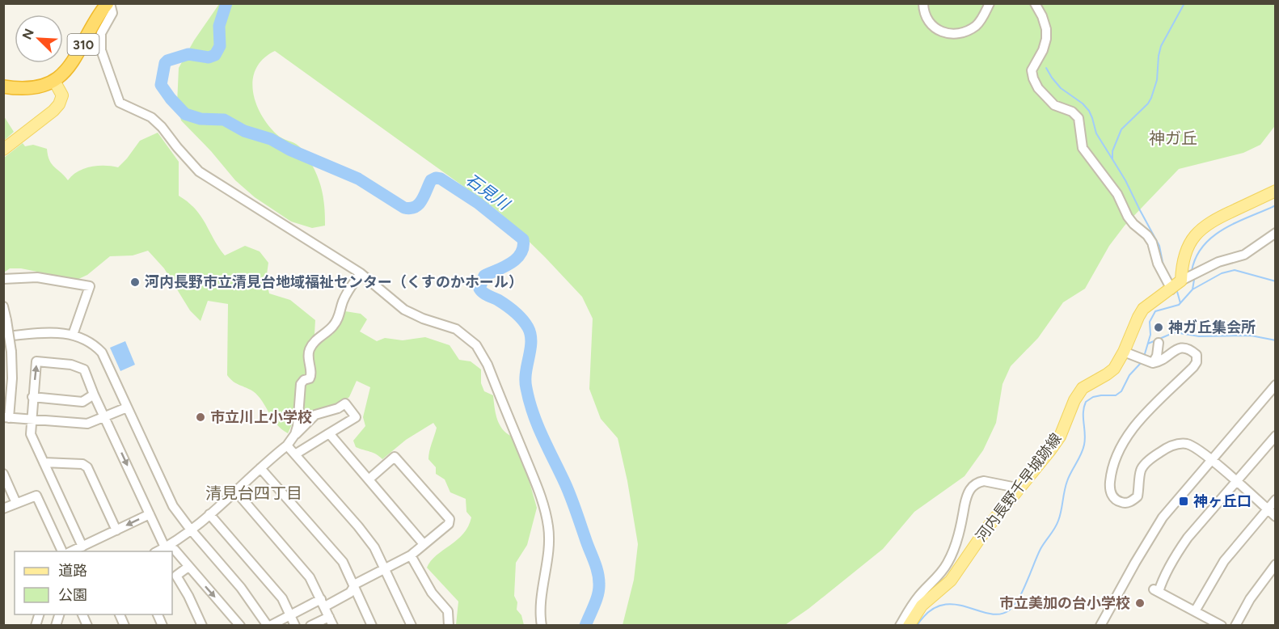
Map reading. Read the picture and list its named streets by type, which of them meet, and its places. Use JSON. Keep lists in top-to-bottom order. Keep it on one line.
{"streets":{"highway":["310"],"main road":["河内長野千早城跡線"]},"districts":["神ガ丘","清見台四丁目"],"water":["石見川"],"places":{"other":["河内長野市立清見台地域福祉センター（くすのかホール）","神ガ丘集会所","市立川上小学校","市立美加の台小学校"],"transit":["神ヶ丘口"]},"legend":["道路","公園"],"north":"top left"}
